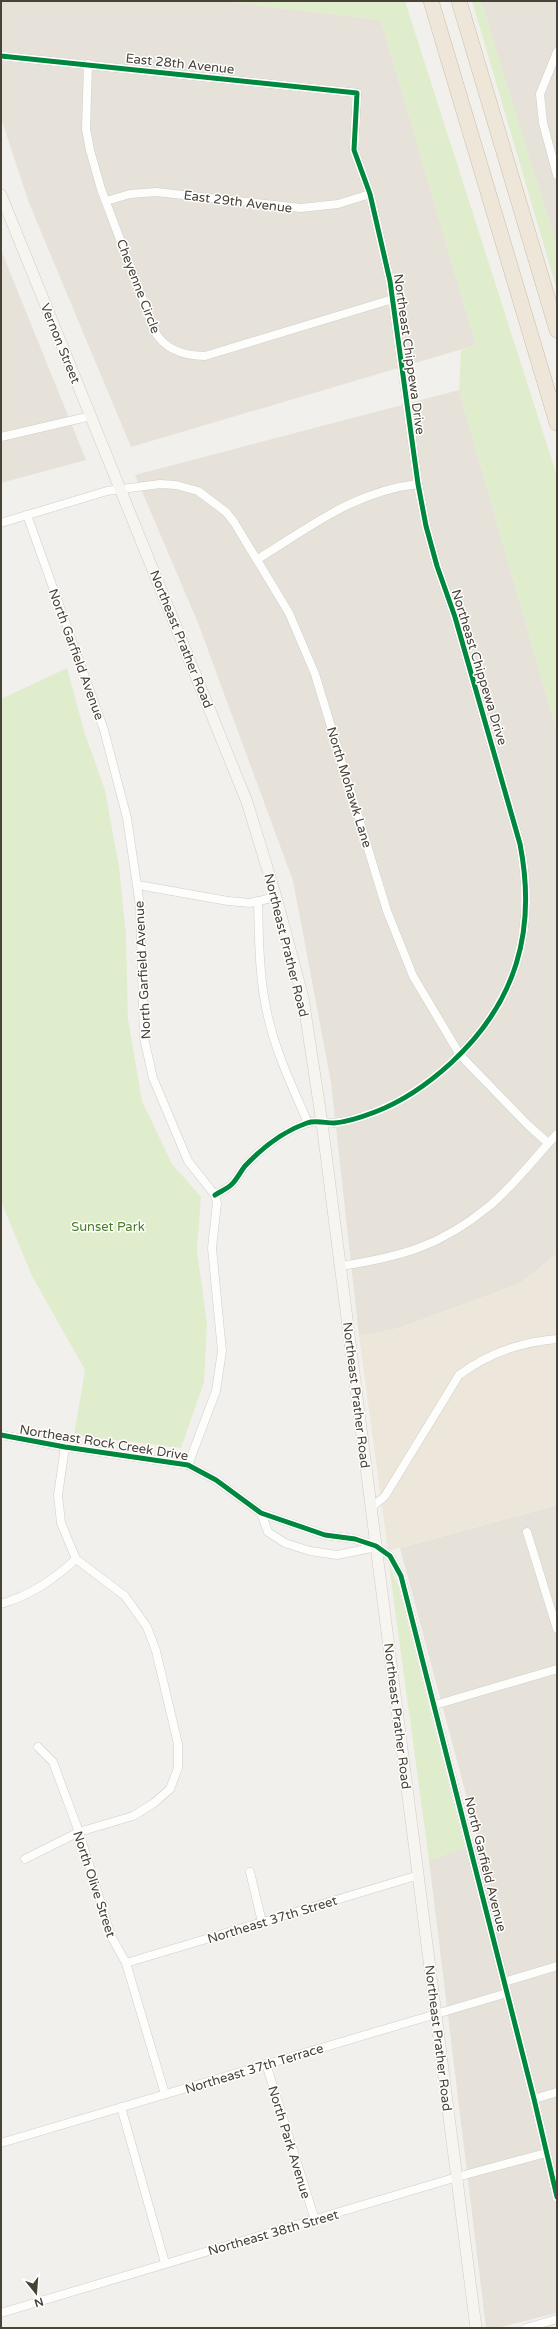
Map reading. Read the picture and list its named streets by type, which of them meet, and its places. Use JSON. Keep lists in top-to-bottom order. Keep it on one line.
{"streets":{"main road":["Vernon Street","Northeast Prather Road"],"street":["East 28th Avenue","East 29th Avenue","Cheyenne Circle","Northeast Chippewa Drive","North Garfield Avenue","North Mohawk Lane","Northeast Rock Creek Drive","North Olive Street","Northeast 37th Street","Northeast 37th Terrace","North Park Avenue","Northeast 38th Street"]},"crossings":[["East 28th Avenue","Cheyenne Circle"],["East 28th Avenue","Northeast Chippewa Drive"],["East 29th Avenue","Cheyenne Circle"],["East 29th Avenue","Northeast Chippewa Drive"],["Cheyenne Circle","Northeast Chippewa Drive"],["Vernon Street","Northeast Prather Road"],["Vernon Street","North Mohawk Lane"],["Northeast Chippewa Drive","Northeast Prather Road"],["Northeast Chippewa Drive","North Mohawk Lane"],["Northeast Prather Road","North Garfield Avenue"],["Northeast Prather Road","North Mohawk Lane"],["Northeast Prather Road","Northeast Rock Creek Drive"],["Northeast Prather Road","Northeast 37th Street"],["Northeast Prather Road","Northeast 37th Terrace"],["Northeast Prather Road","Northeast 38th Street"],["North Garfield Avenue","North Mohawk Lane"],["North Garfield Avenue","Northeast Rock Creek Drive"],["North Garfield Avenue","Northeast 37th Terrace"],["North Garfield Avenue","Northeast 38th Street"],["North Olive Street","Northeast 37th Street"],["North Olive Street","Northeast 37th Terrace"],["Northeast 37th Terrace","North Park Avenue"],["North Park Avenue","Northeast 38th Street"]],"parks":["Sunset Park"],"north":"bottom"}
